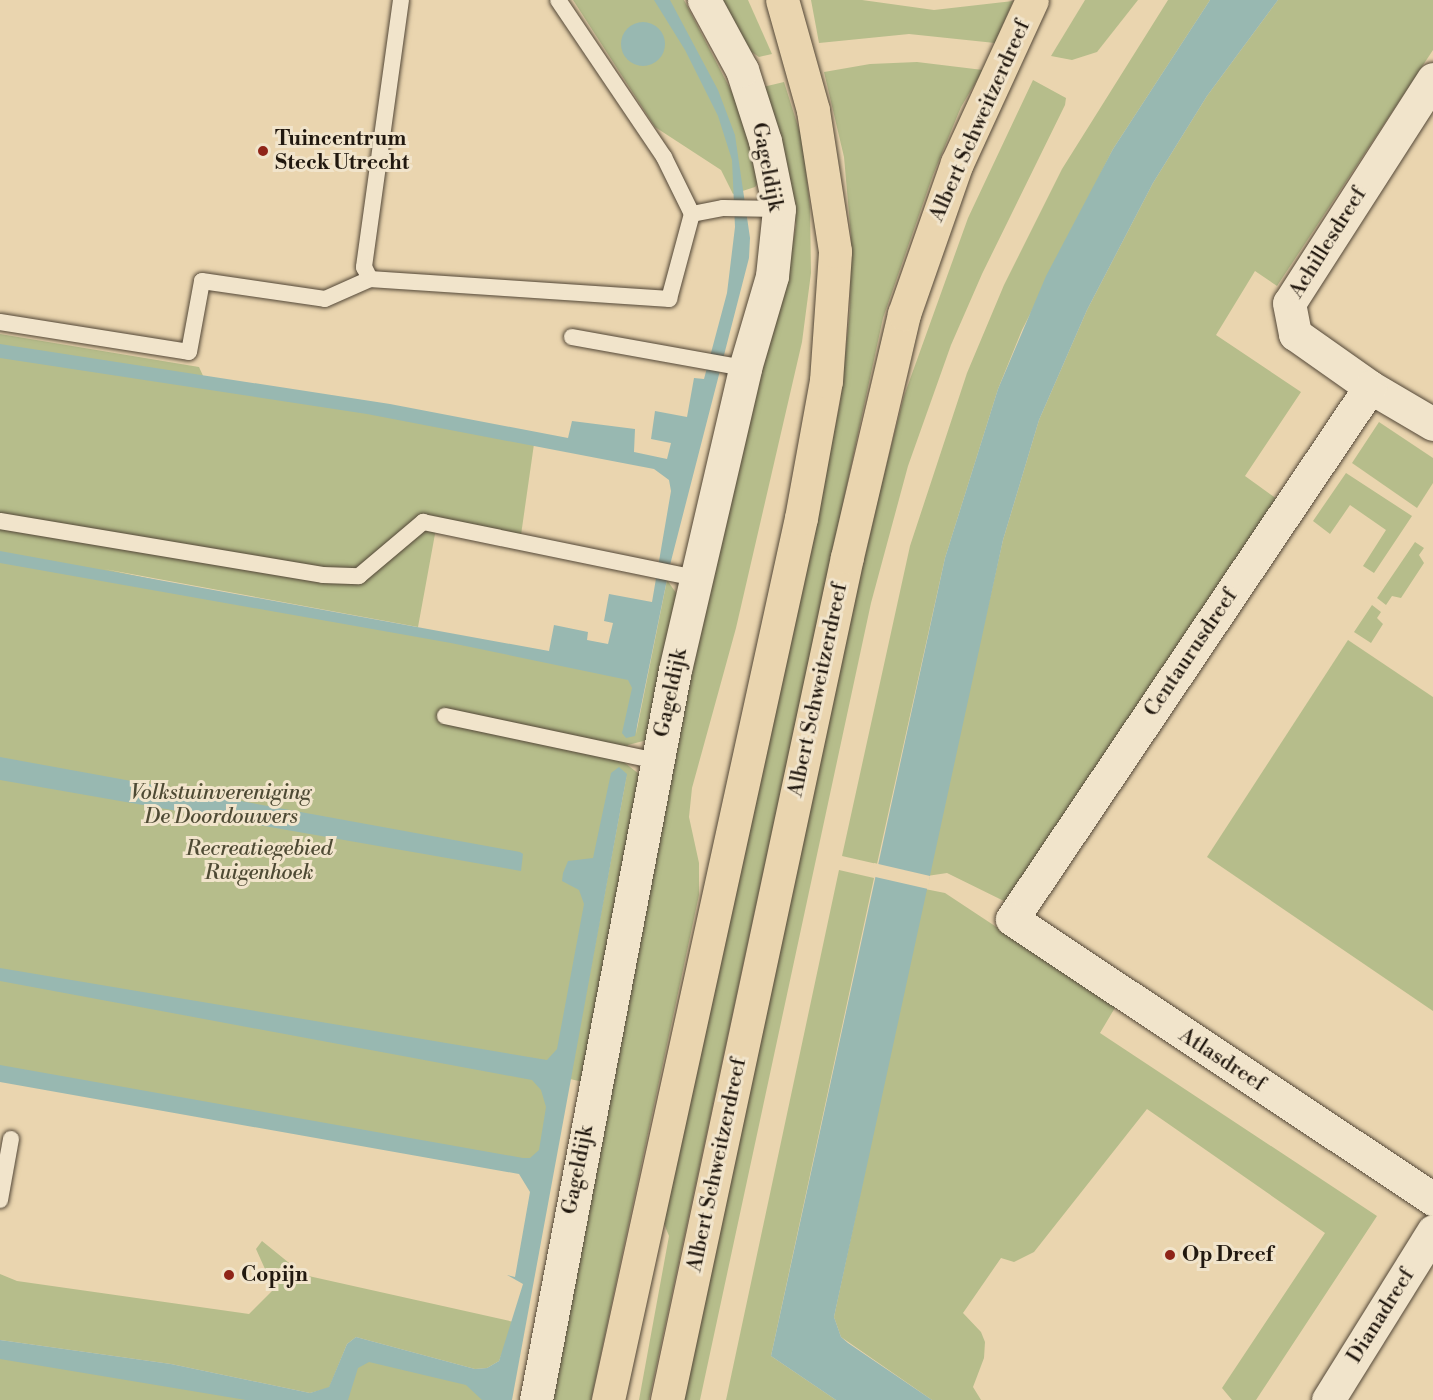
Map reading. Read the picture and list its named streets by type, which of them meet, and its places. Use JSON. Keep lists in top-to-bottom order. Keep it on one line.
{"streets":{"highway":["Albert Schweitzerdreef"],"street":["Gageldijk","Achillesdreef","Centaurusdreef","Atlasdreef","Dianadreef"]},"crossings":[["Achillesdreef","Centaurusdreef"],["Centaurusdreef","Atlasdreef"]],"parks":["Volkstuinvereniging De Doordouwers","Recreatiegebied Ruigenhoek"],"places":["Tuincentrum Steck Utrecht","Op Dreef","Copijn"]}
